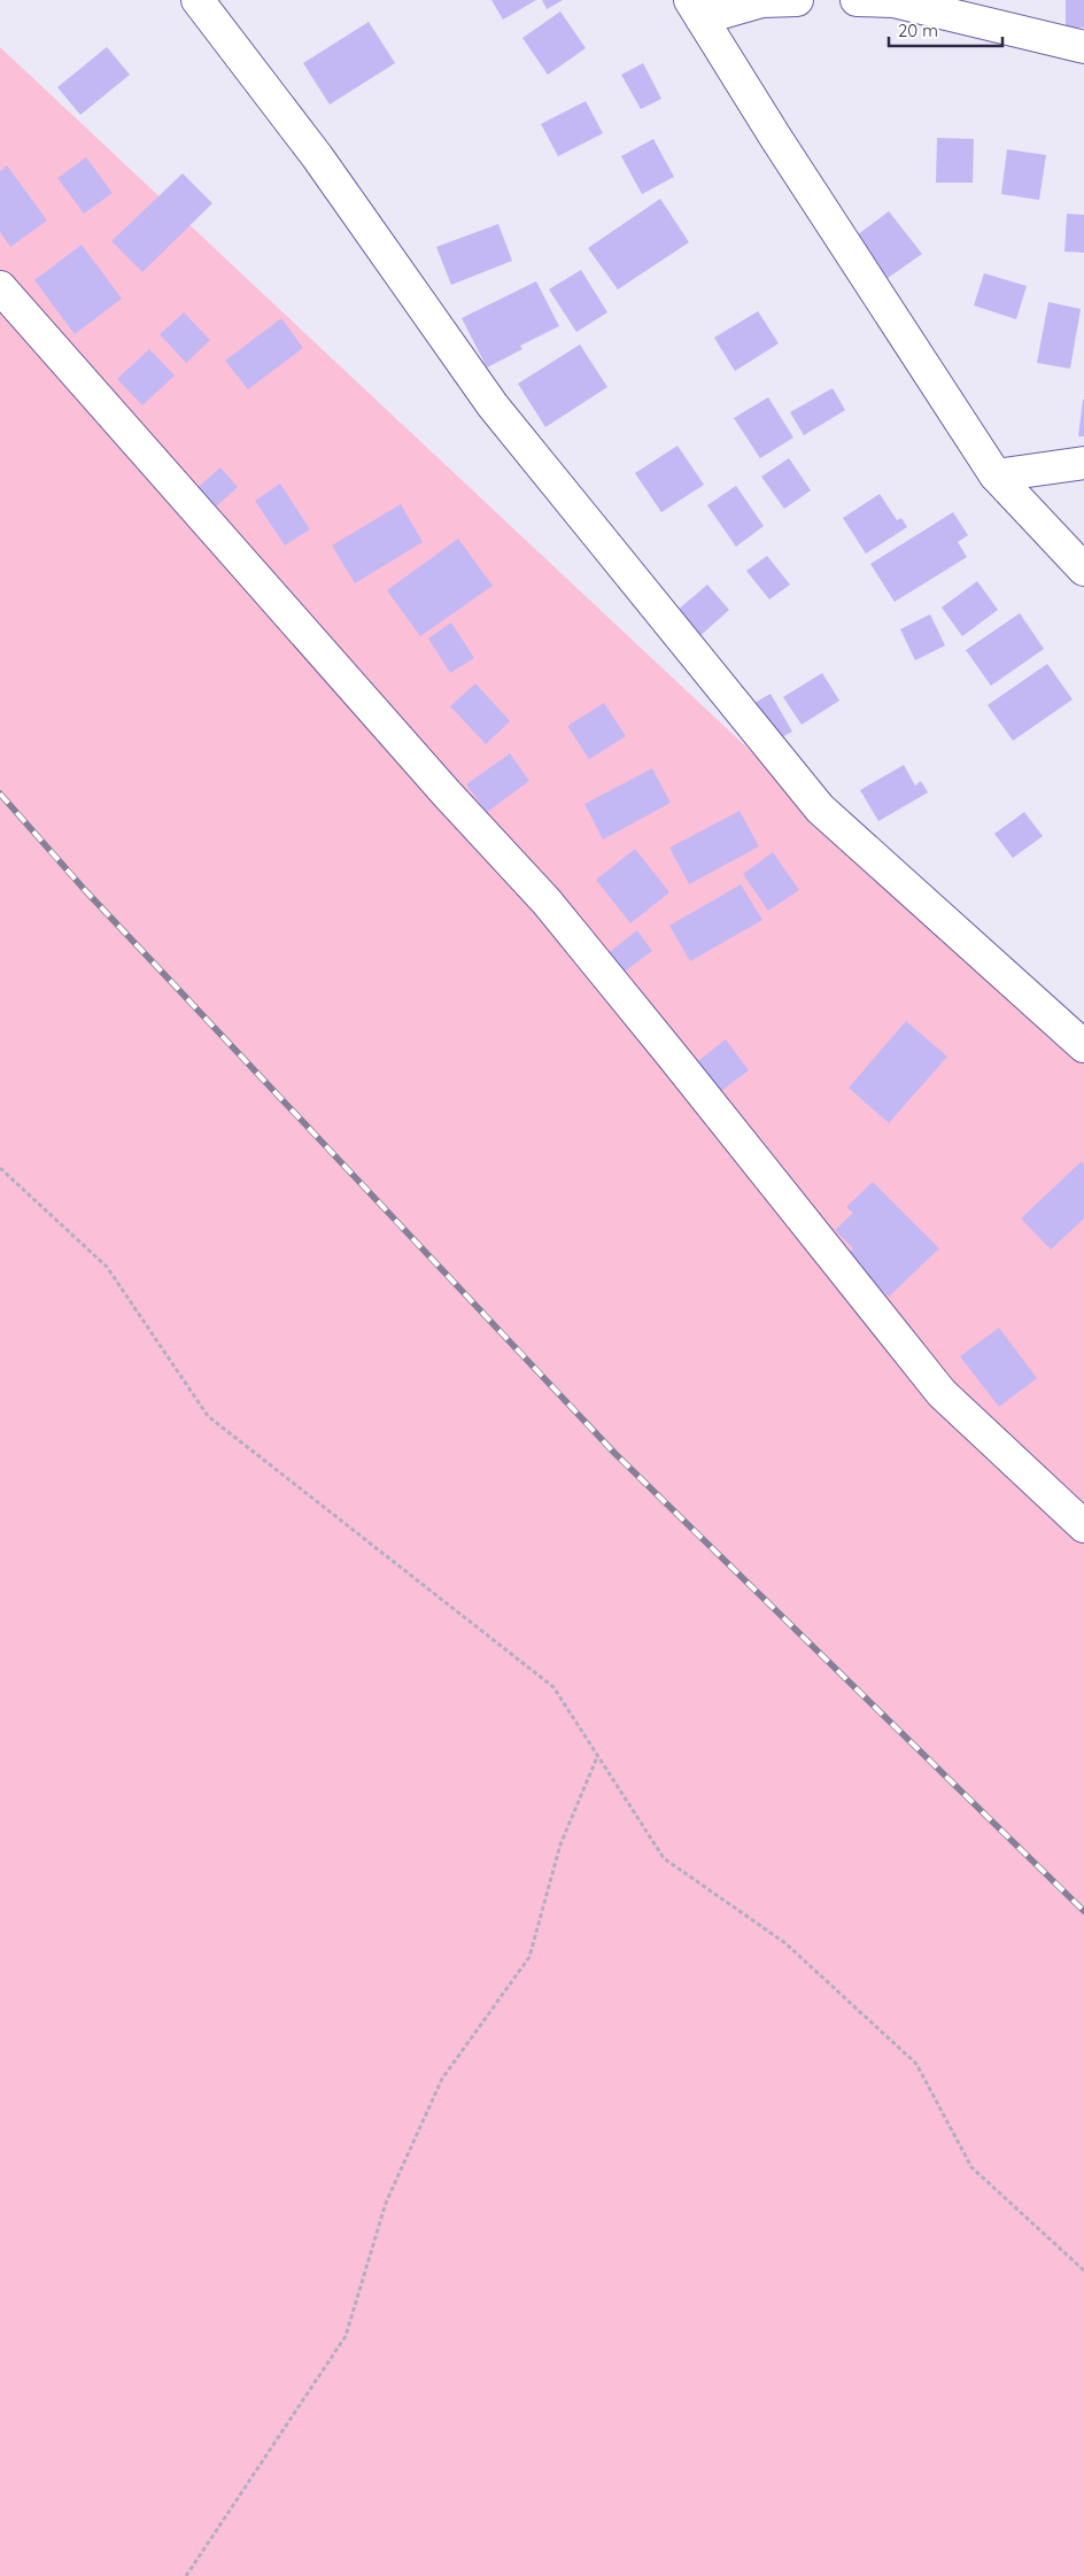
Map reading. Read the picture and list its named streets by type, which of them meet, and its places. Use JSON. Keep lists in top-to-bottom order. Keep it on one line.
{"scale_bar":"20 m"}
